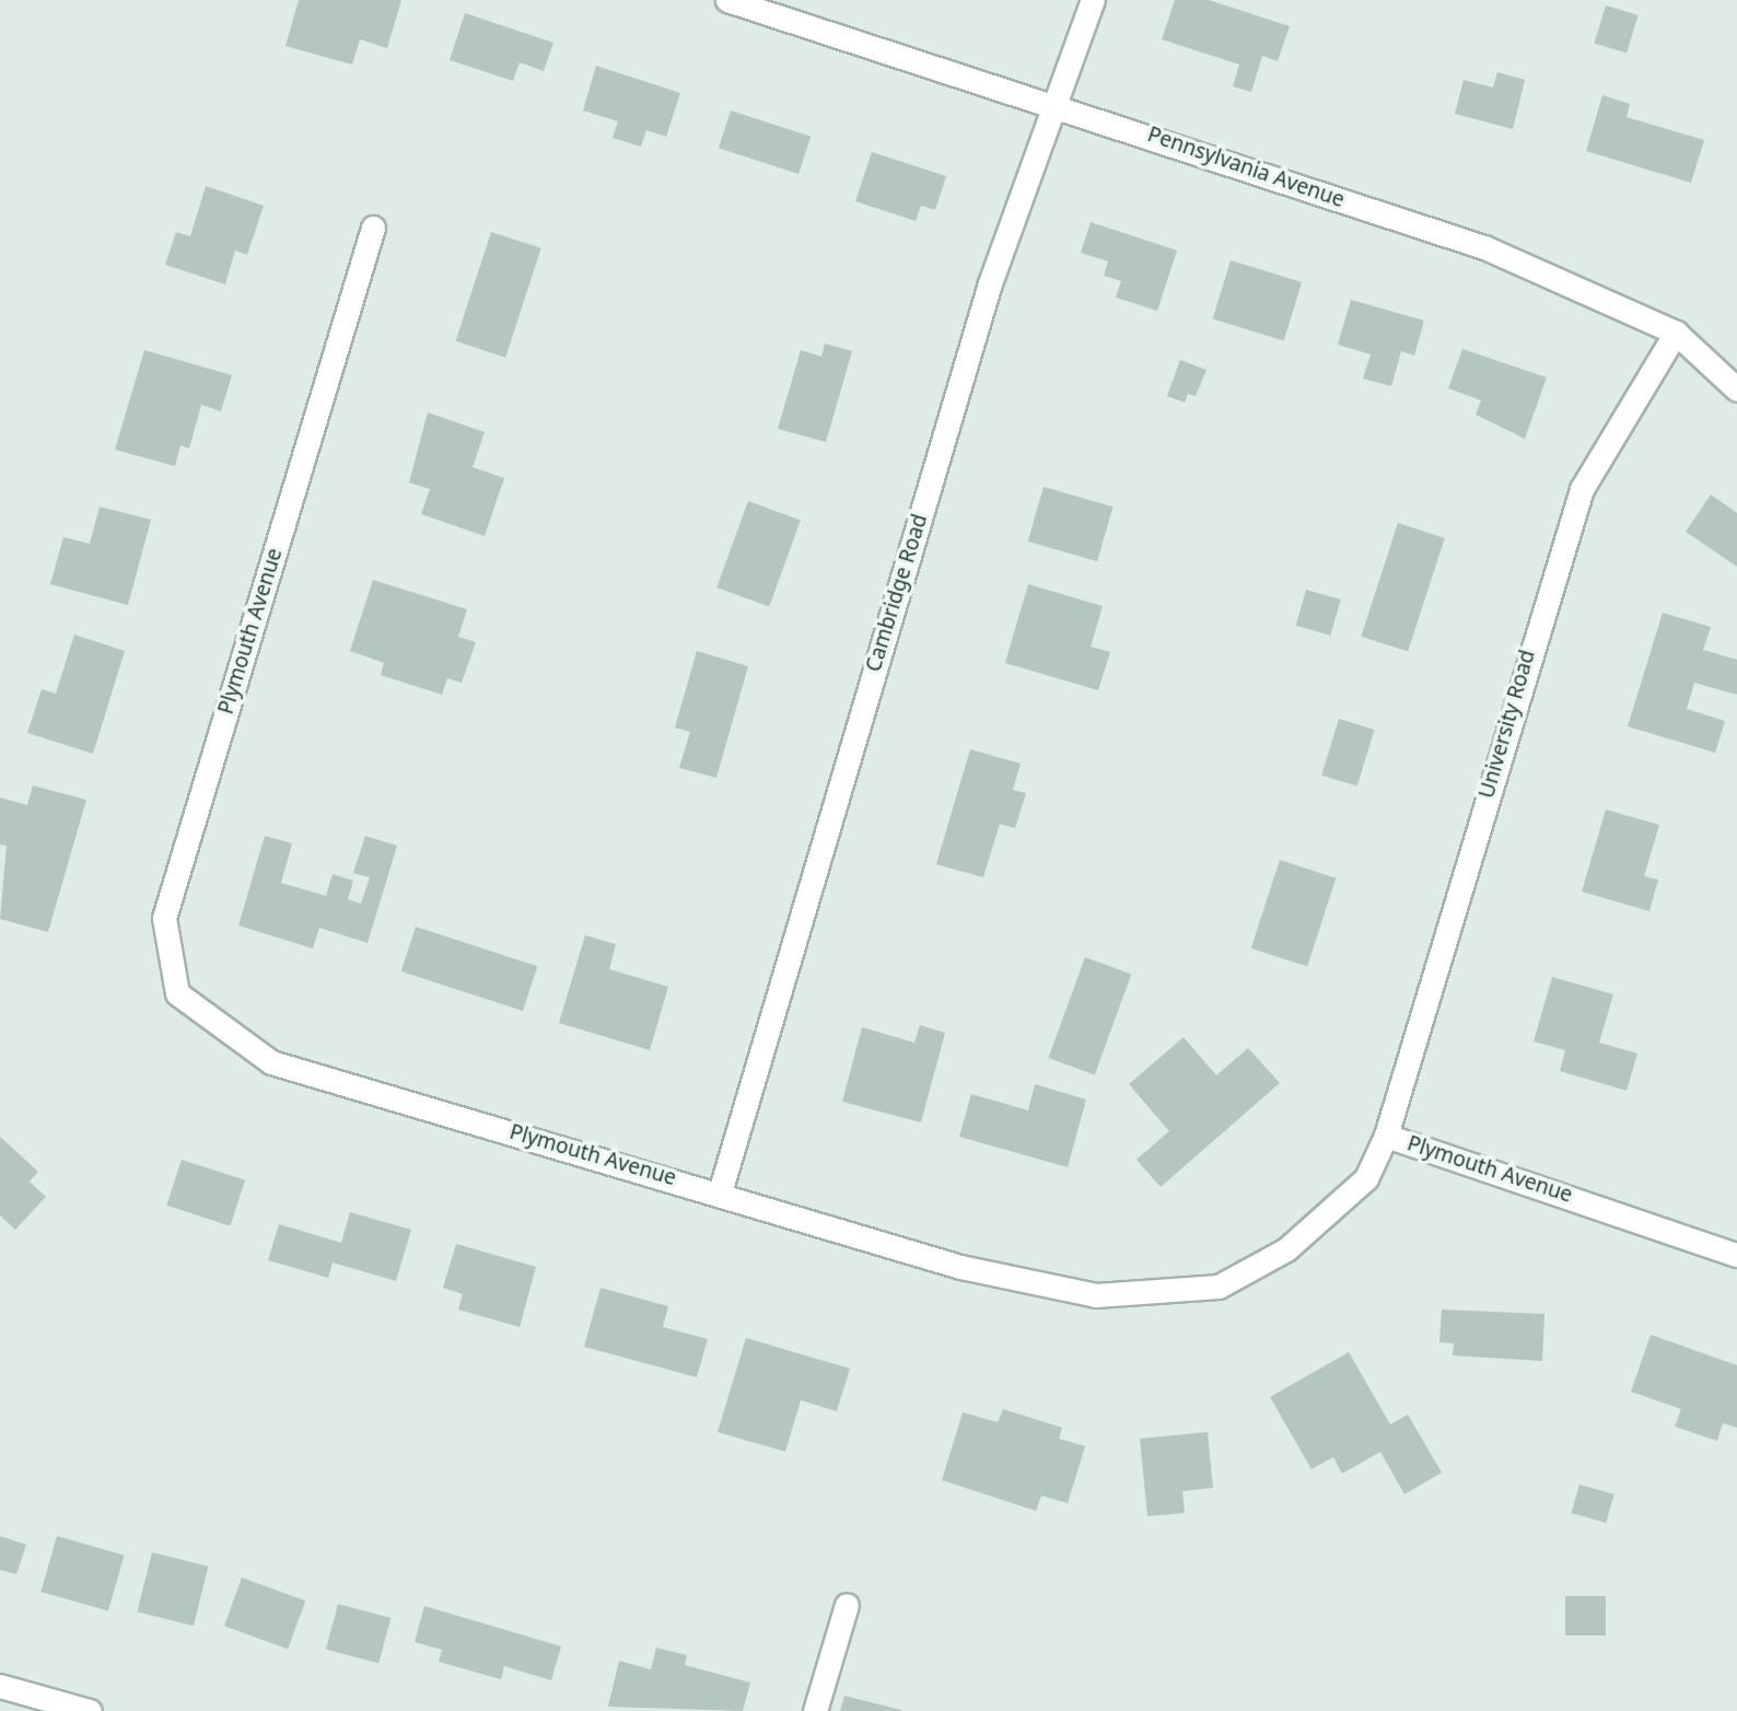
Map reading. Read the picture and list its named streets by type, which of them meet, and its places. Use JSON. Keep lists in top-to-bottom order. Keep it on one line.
{"streets":{"street":["Pennsylvania Avenue","Cambridge Road","Plymouth Avenue","University Road"]},"crossings":[["Pennsylvania Avenue","Cambridge Road"],["Pennsylvania Avenue","University Road"],["Cambridge Road","Plymouth Avenue"],["Plymouth Avenue","University Road"]]}
